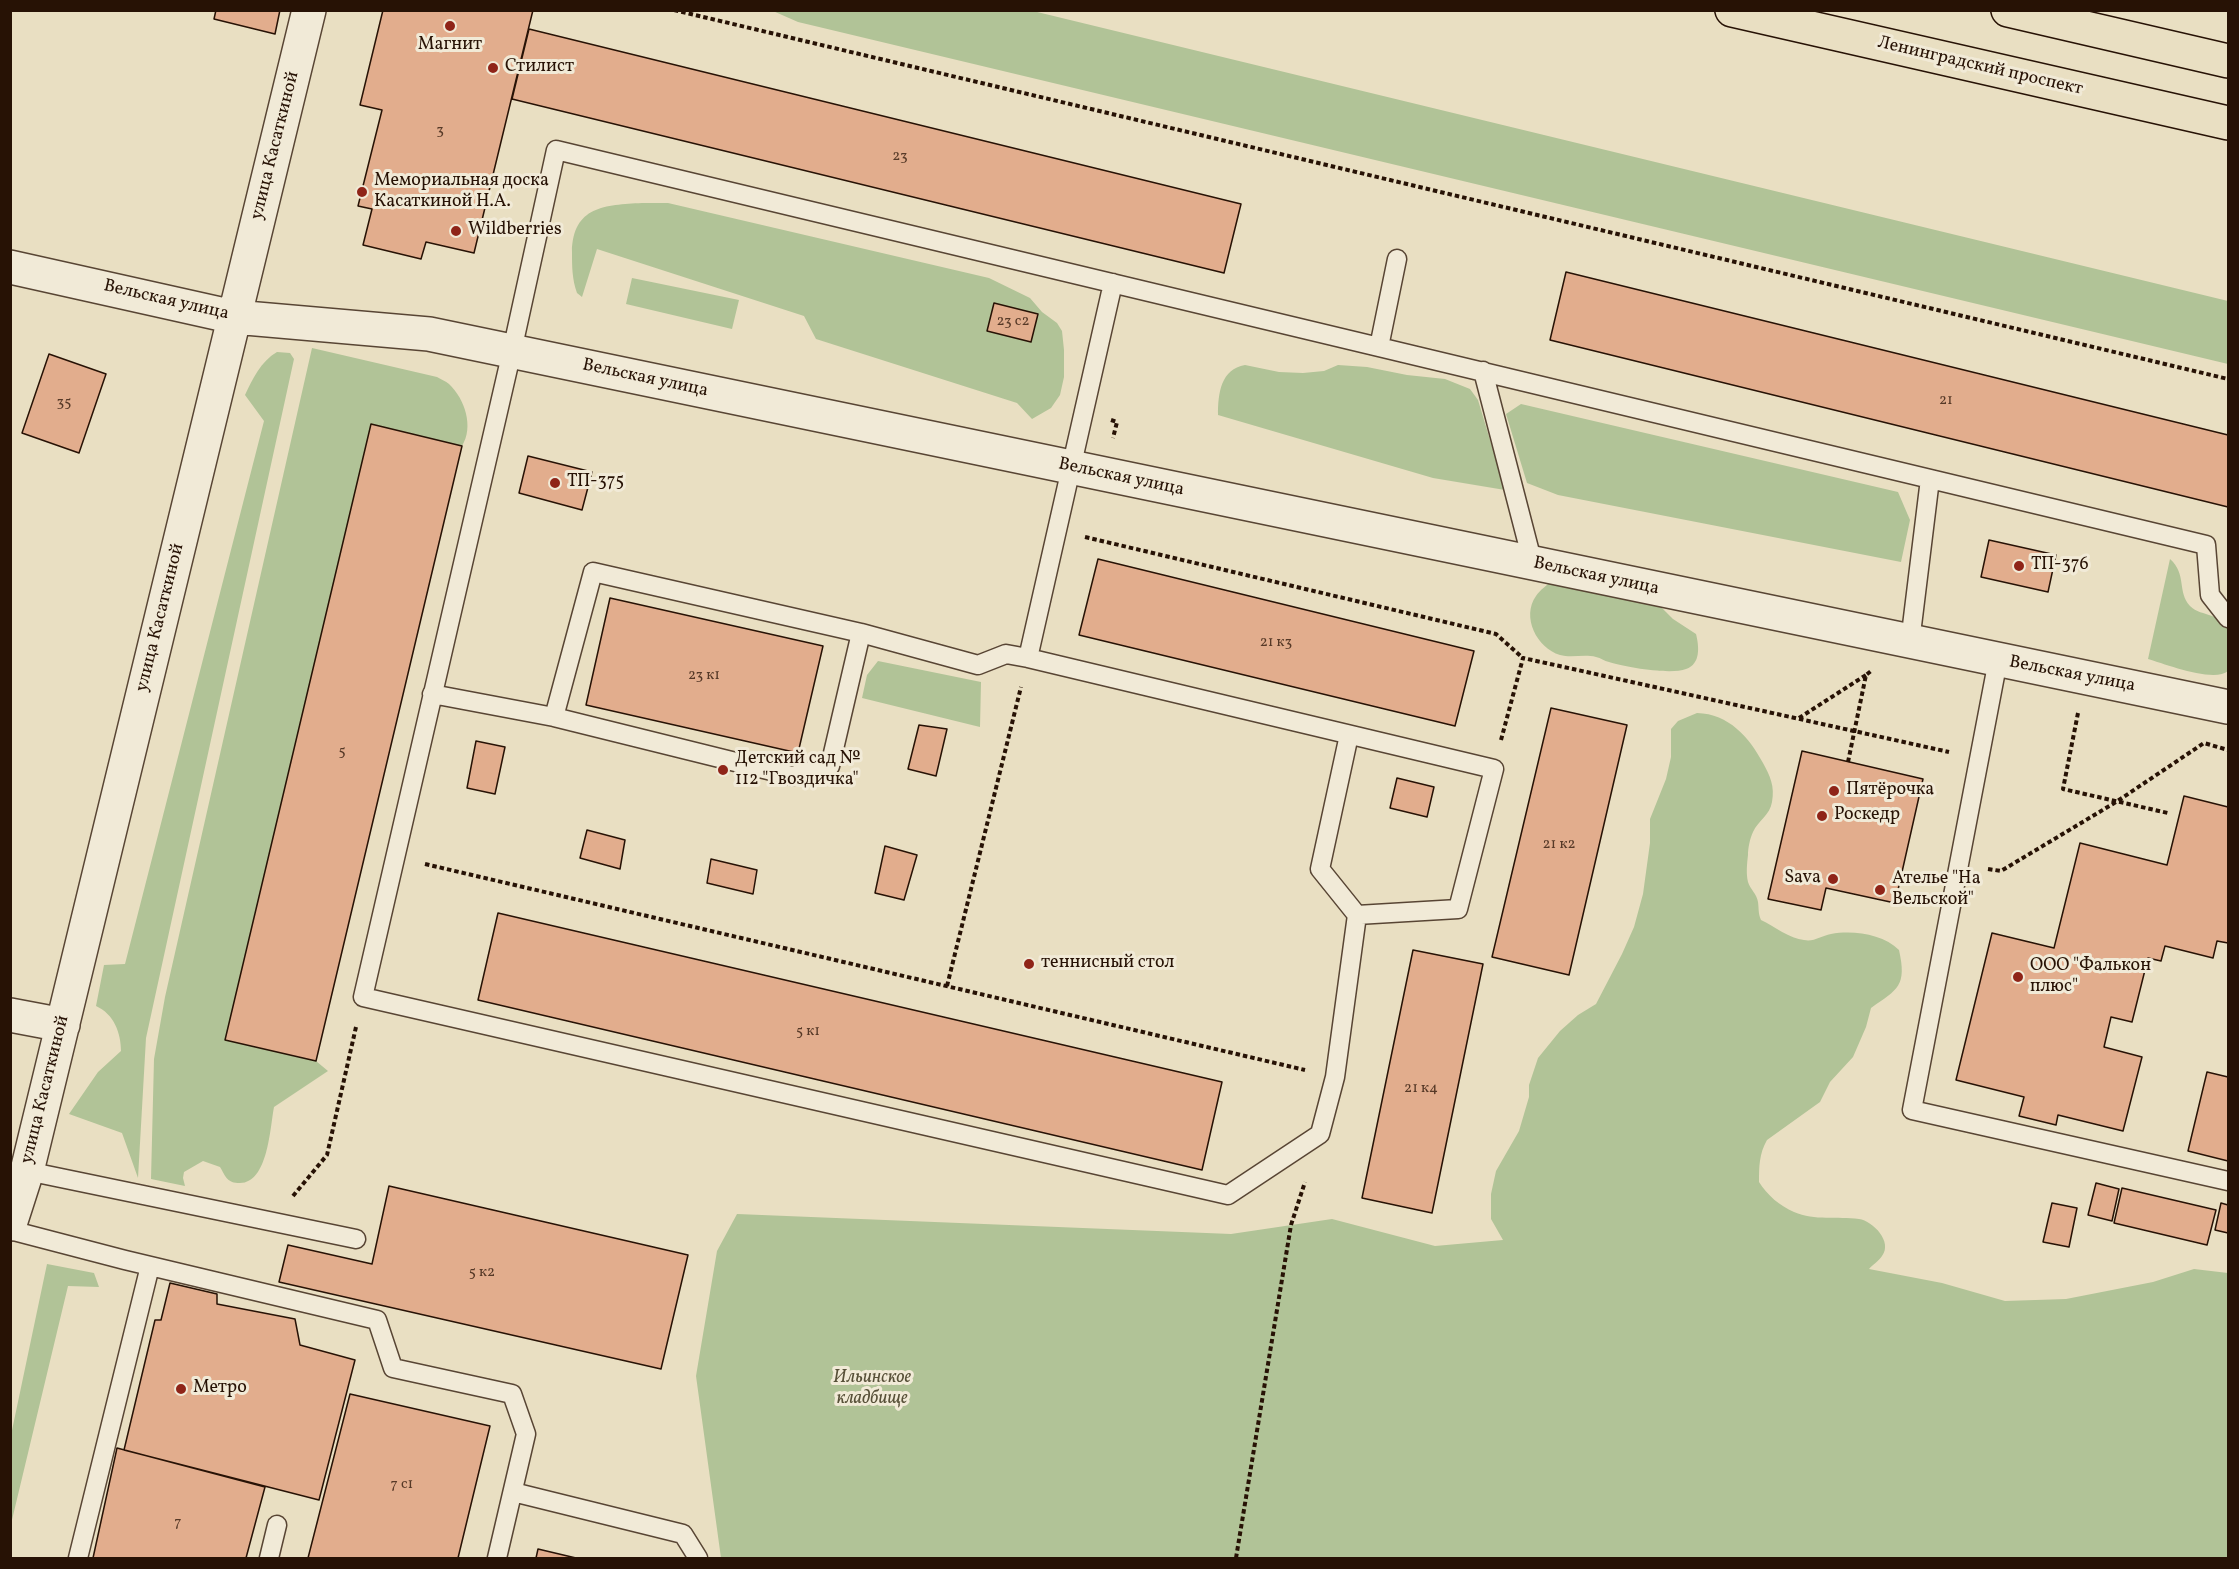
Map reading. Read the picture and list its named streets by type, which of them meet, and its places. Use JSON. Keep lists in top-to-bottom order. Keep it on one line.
{"streets":{"main road":["Ленинградский проспект"],"street":["улица Касаткиной","Вельская улица"]},"crossings":[["улица Касаткиной","Вельская улица"]],"parks":["Ильинское кладбище"],"places":["Магнит","Стилист","Мемориальная доска Касаткиной Н.А.","Wildberries","ТП-375","ТП-376","Детский сад № 112 \"Гвоздичка\"","Пятёрочка","Роскедр","Sava","Ателье \"На Вельской\"","теннисный стол","ООО \"Фалькон плюс\"","Метро"],"house_numbers":["3","23","23 с2","21","35","21 к3","23 к1","5","21 к2","5 к1","21 к4","5 к2","7 с1","7"]}
